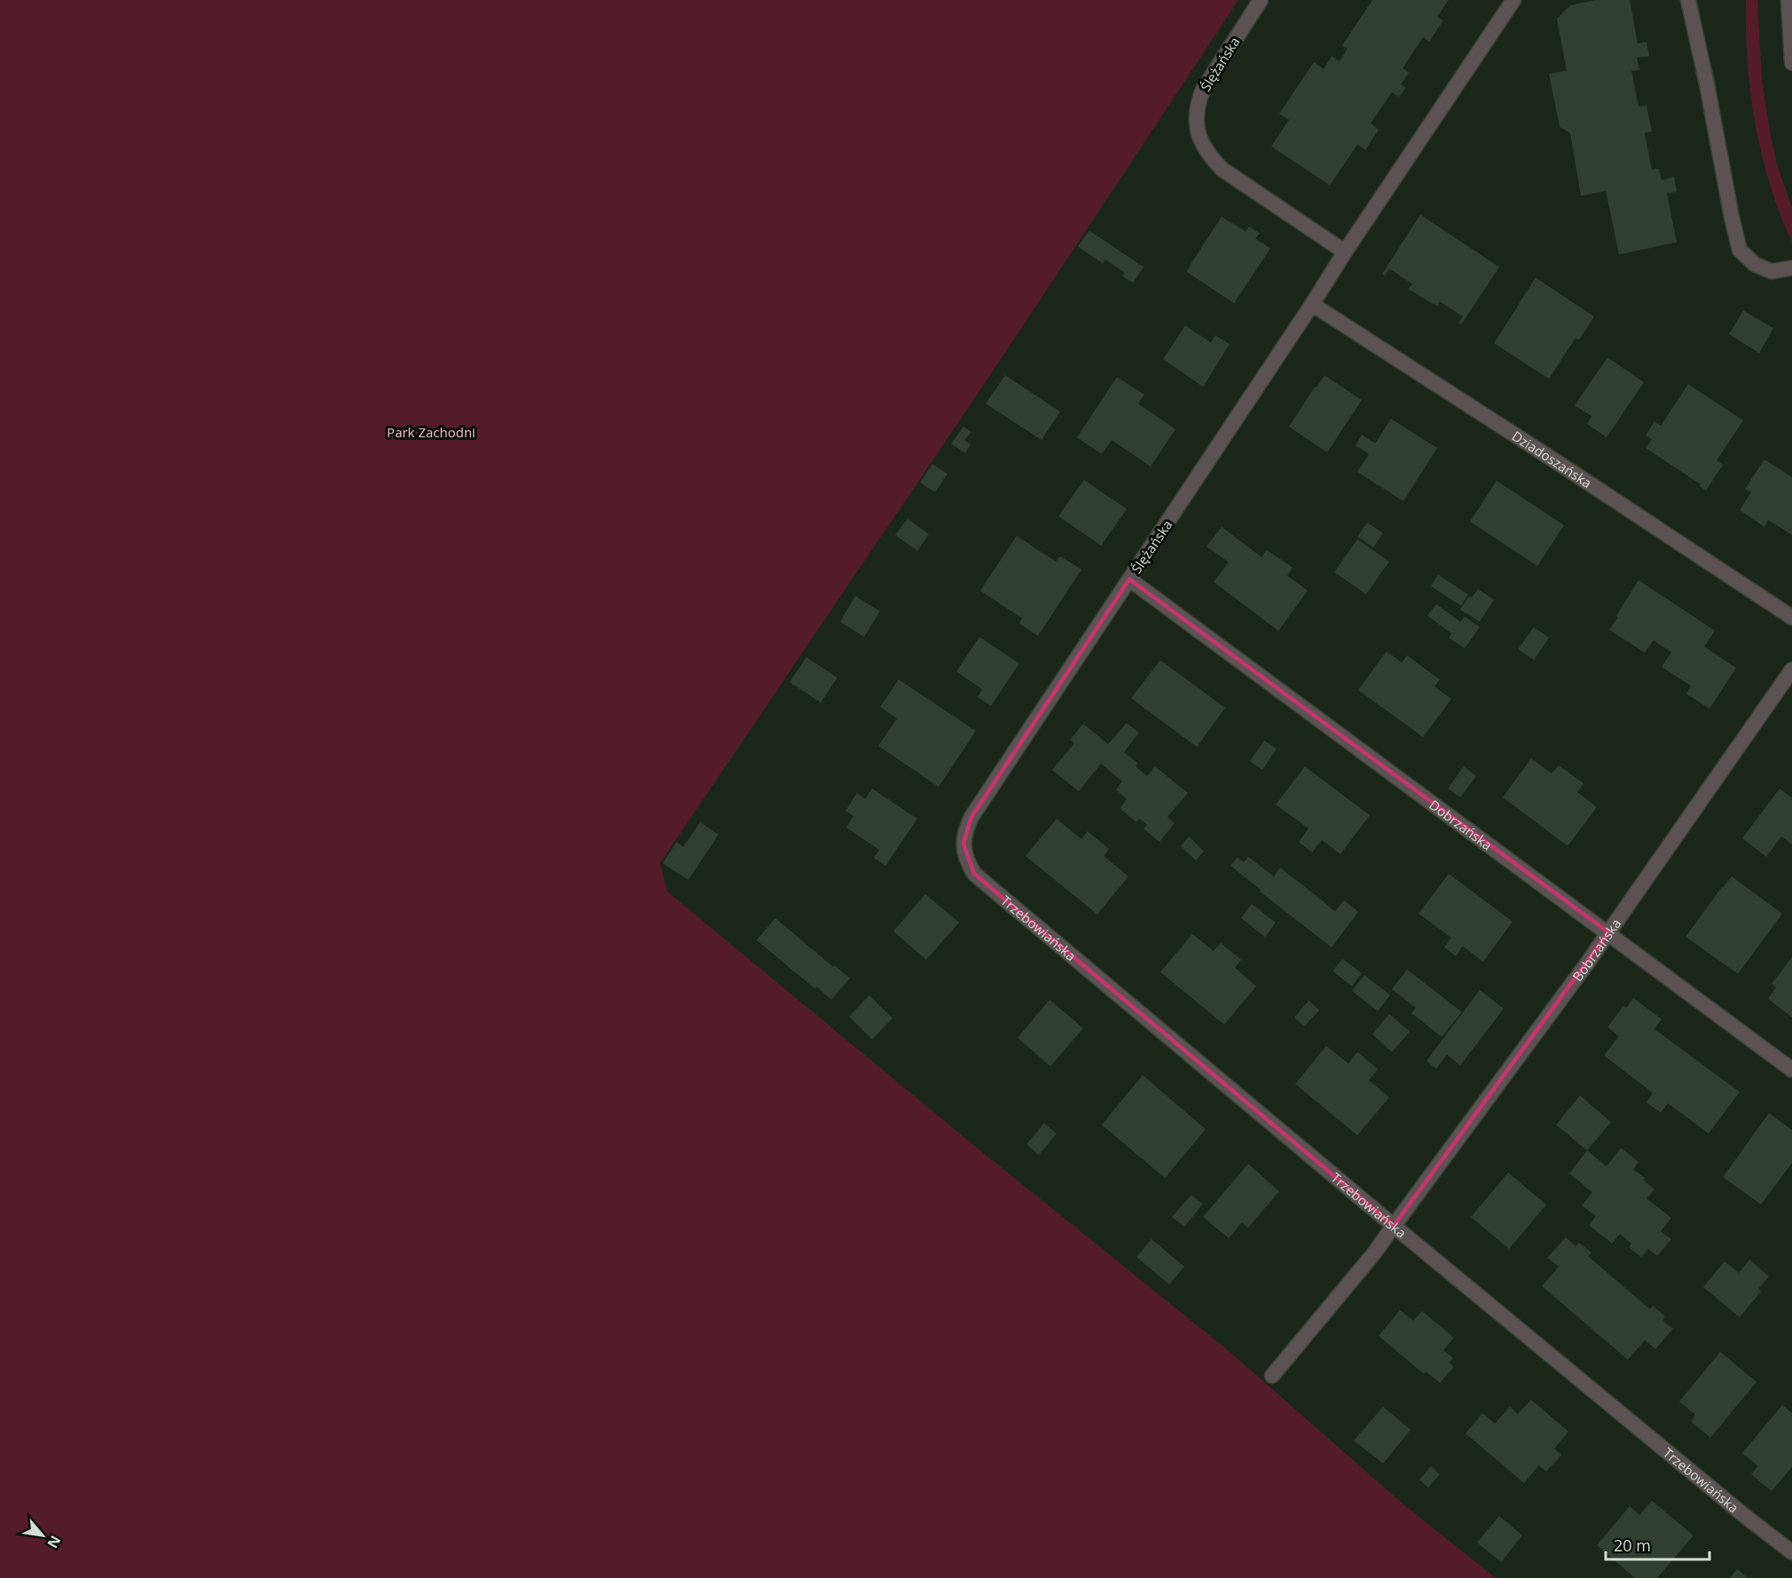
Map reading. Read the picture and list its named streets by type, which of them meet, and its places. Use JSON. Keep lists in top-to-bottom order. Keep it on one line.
{"streets":{"street":["Ślężańska","Dziadoszańska","Dobrzańska","Trzebowiańska","Bobrzańska"]},"crossings":[["Ślężańska","Dziadoszańska"],["Ślężańska","Dobrzańska"],["Ślężańska","Trzebowiańska"],["Dobrzańska","Bobrzańska"],["Trzebowiańska","Bobrzańska"]],"parks":["Park Zachodni"],"scale_bar":"20 m","north":"bottom right"}
